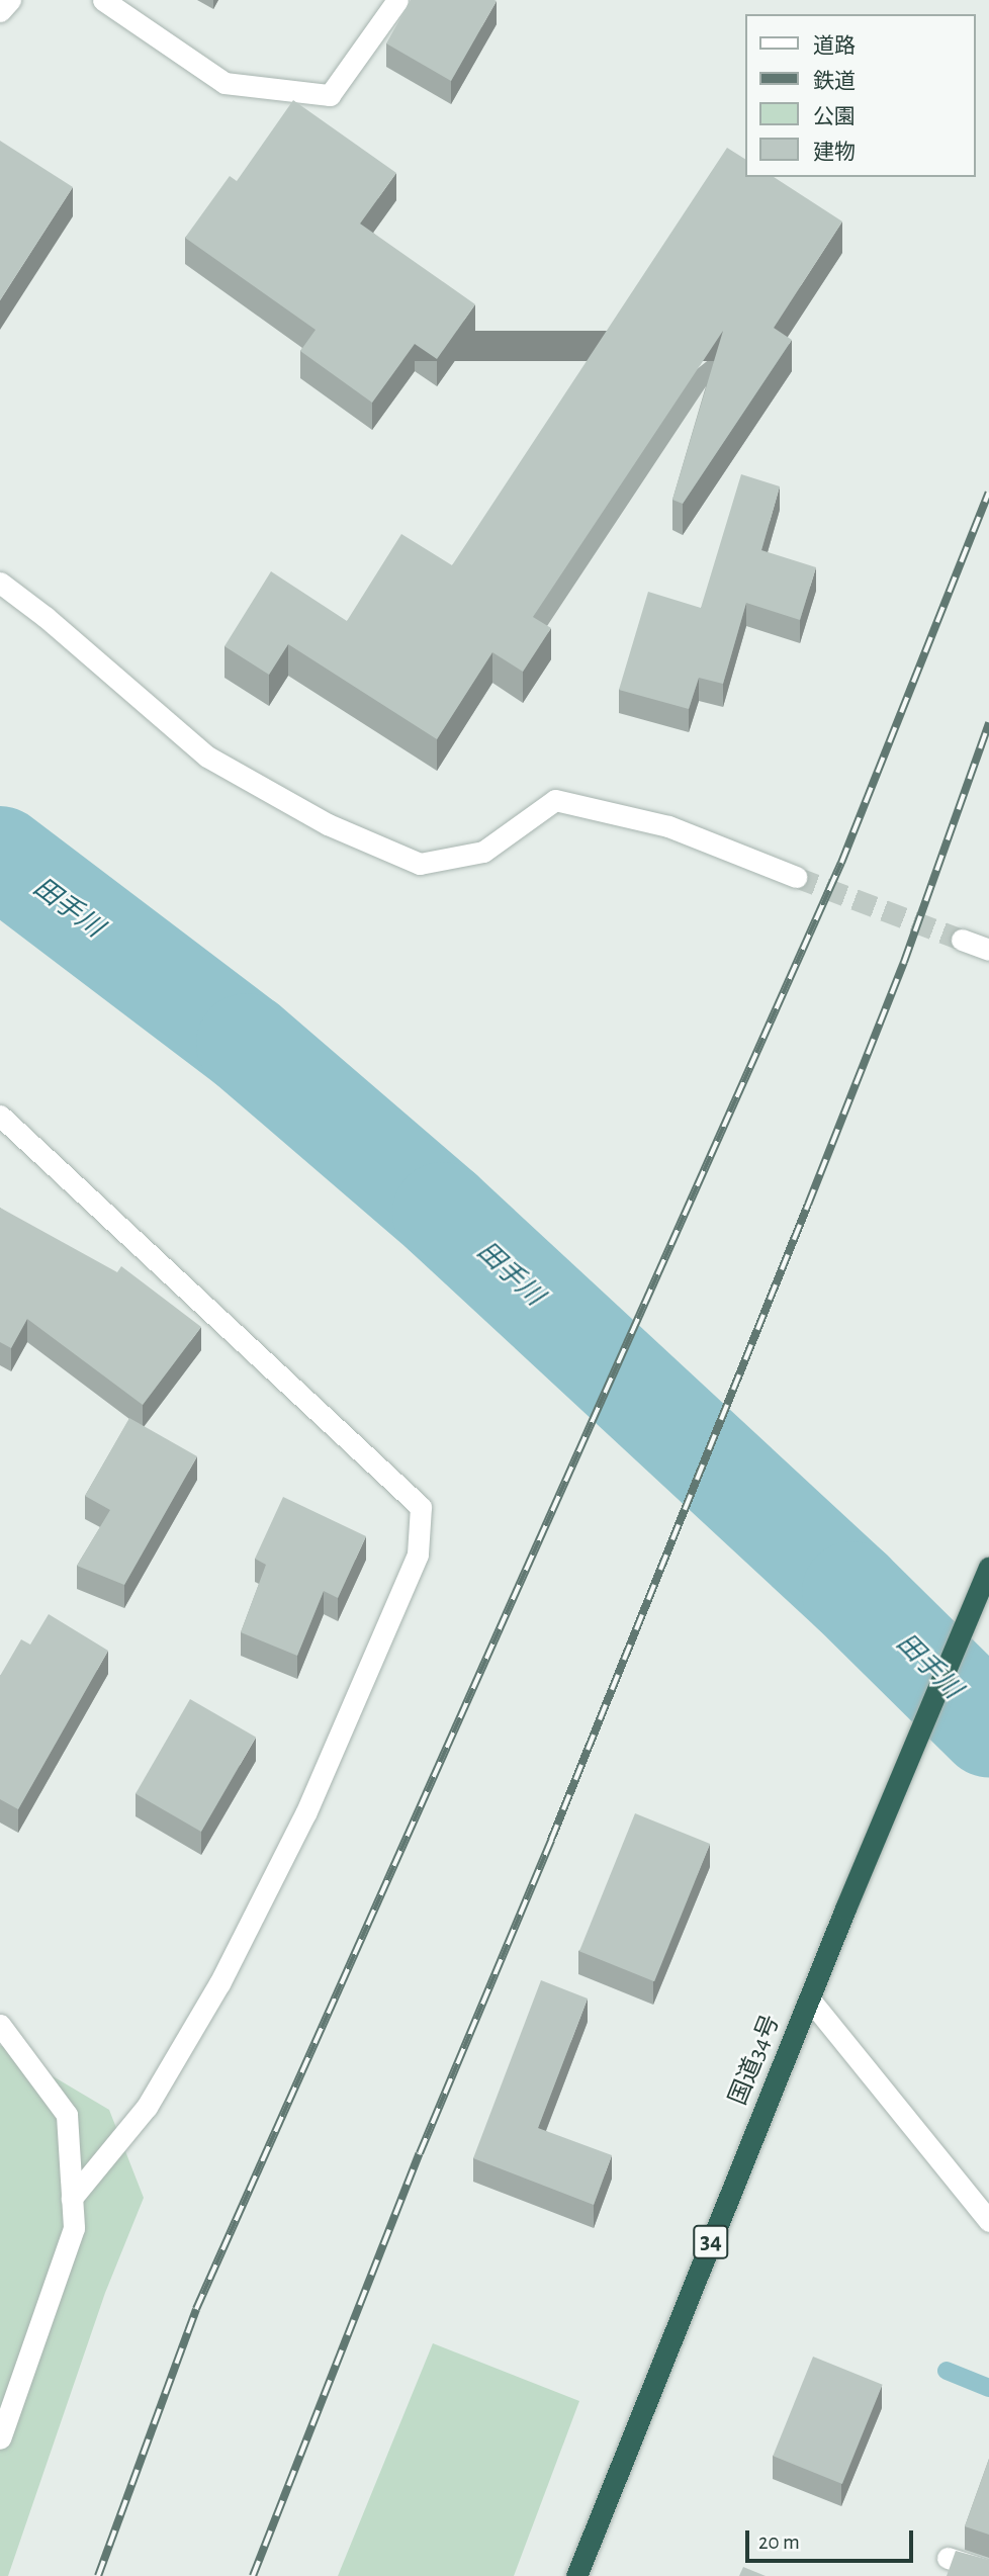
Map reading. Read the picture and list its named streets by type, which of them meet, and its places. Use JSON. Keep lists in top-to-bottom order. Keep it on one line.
{"streets":{"highway":["国道34号","34"]},"water":["田手川"],"legend":["道路","鉄道","公園","建物"],"scale_bar":"20 m"}
